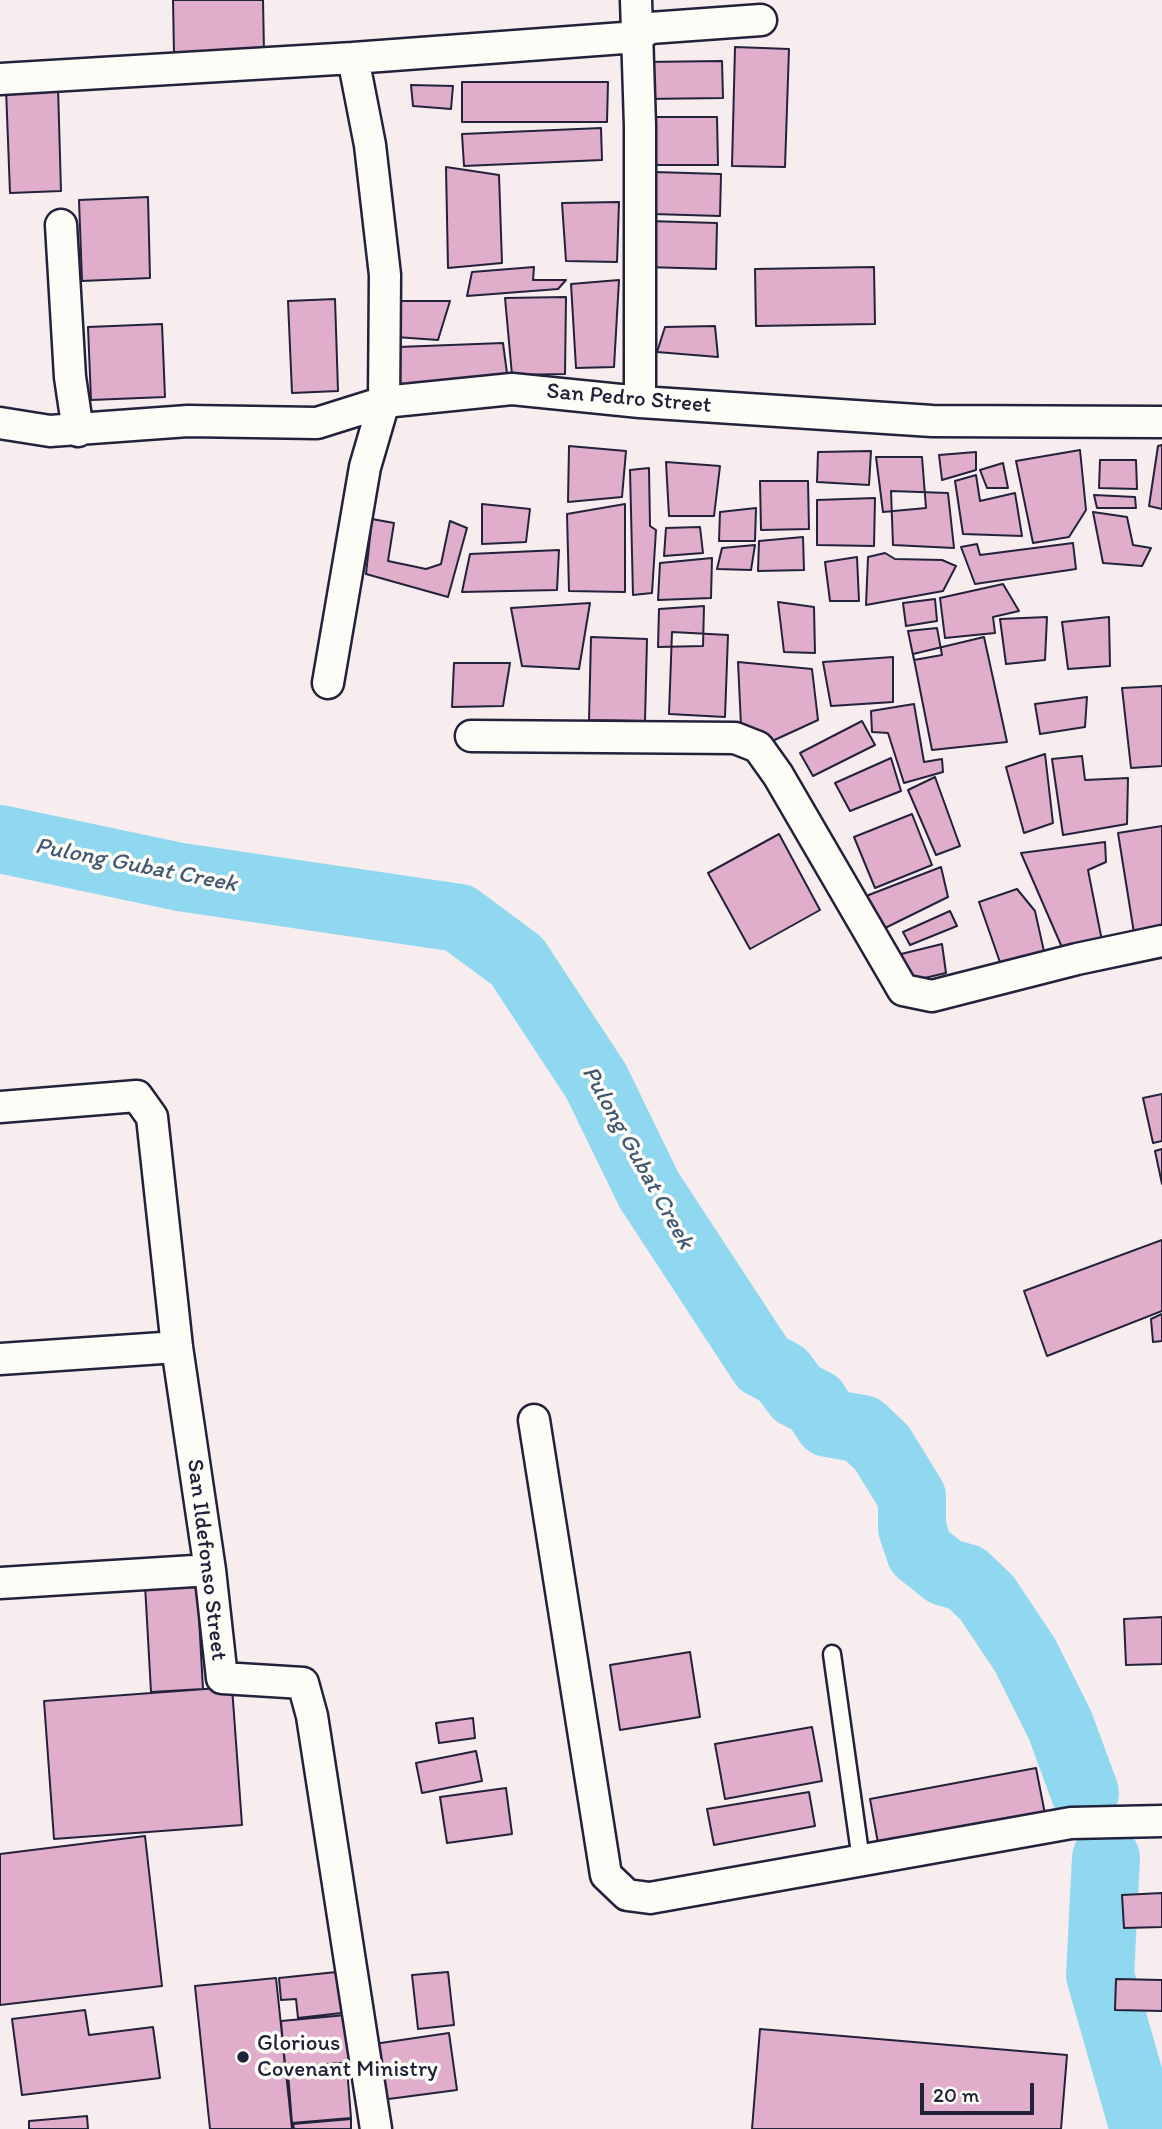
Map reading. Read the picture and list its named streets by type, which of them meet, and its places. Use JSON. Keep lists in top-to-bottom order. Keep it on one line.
{"streets":{"street":["San Pedro Street","San Ildefonso Street"]},"water":["Pulong Gubat Creek"],"places":["Glorious Covenant Ministry"],"scale_bar":"20 m"}
